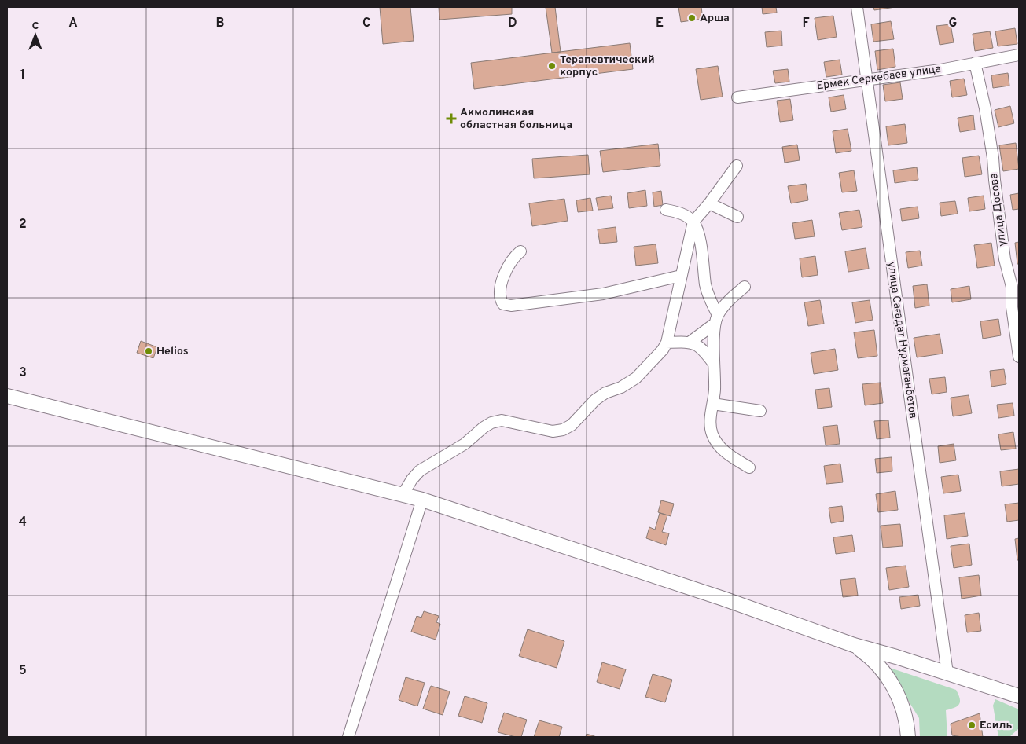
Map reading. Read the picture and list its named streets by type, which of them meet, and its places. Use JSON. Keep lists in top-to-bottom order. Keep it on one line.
{"streets":{"street":["Ермек Серкебаев улица","улица Досова","улица Сағадат Нұрмағанбетов"]},"crossings":[["Ермек Серкебаев улица","улица Досова"],["Ермек Серкебаев улица","улица Сағадат Нұрмағанбетов"]],"places":{"other":["Арша","Терапевтический корпус","Helios","Есиль"],"health":["Акмолинская областная больница"]},"north":"top","grid":{"columns":["A","B","C","D","E","F","G"],"rows":["1","2","3","4","5"]}}
